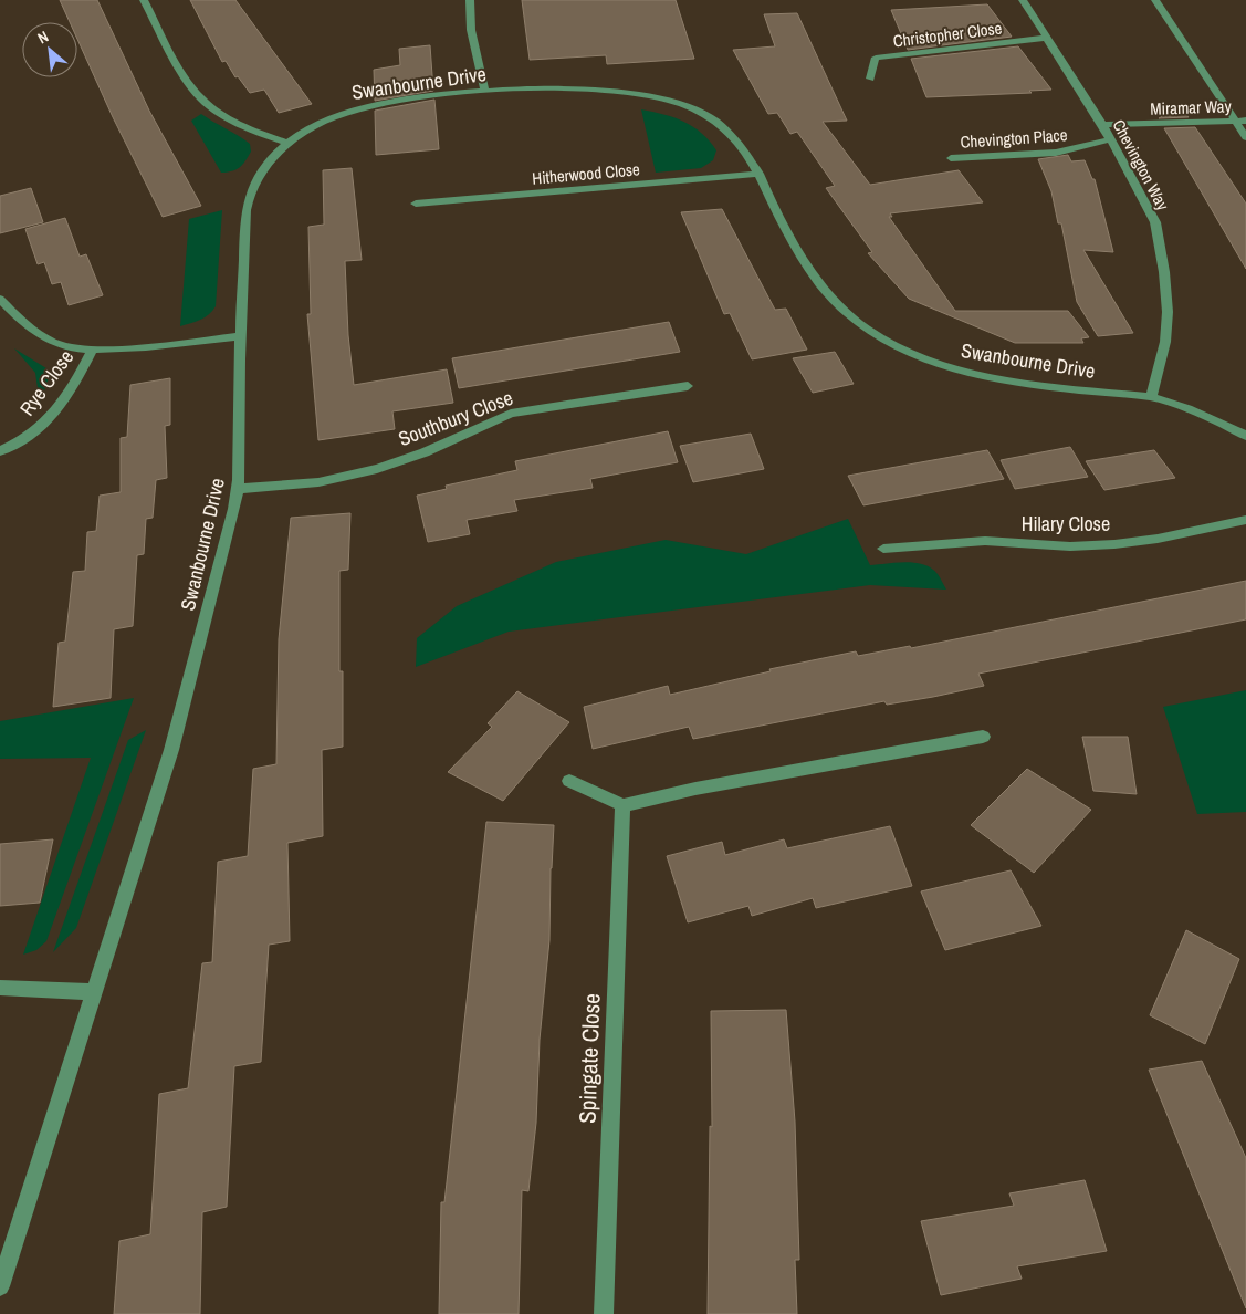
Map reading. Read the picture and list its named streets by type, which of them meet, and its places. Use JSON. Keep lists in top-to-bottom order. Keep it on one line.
{"streets":{"street":["Christopher Close","Swanbourne Drive","Miramar Way","Chevington Place","Chevington Way","Hitherwood Close","Rye Close","Southbury Close","Hilary Close","Spingate Close"]},"crossings":[["Christopher Close","Chevington Way"],["Swanbourne Drive","Chevington Way"],["Swanbourne Drive","Hitherwood Close"],["Swanbourne Drive","Southbury Close"],["Miramar Way","Chevington Way"],["Chevington Place","Chevington Way"]],"north":"top left"}
